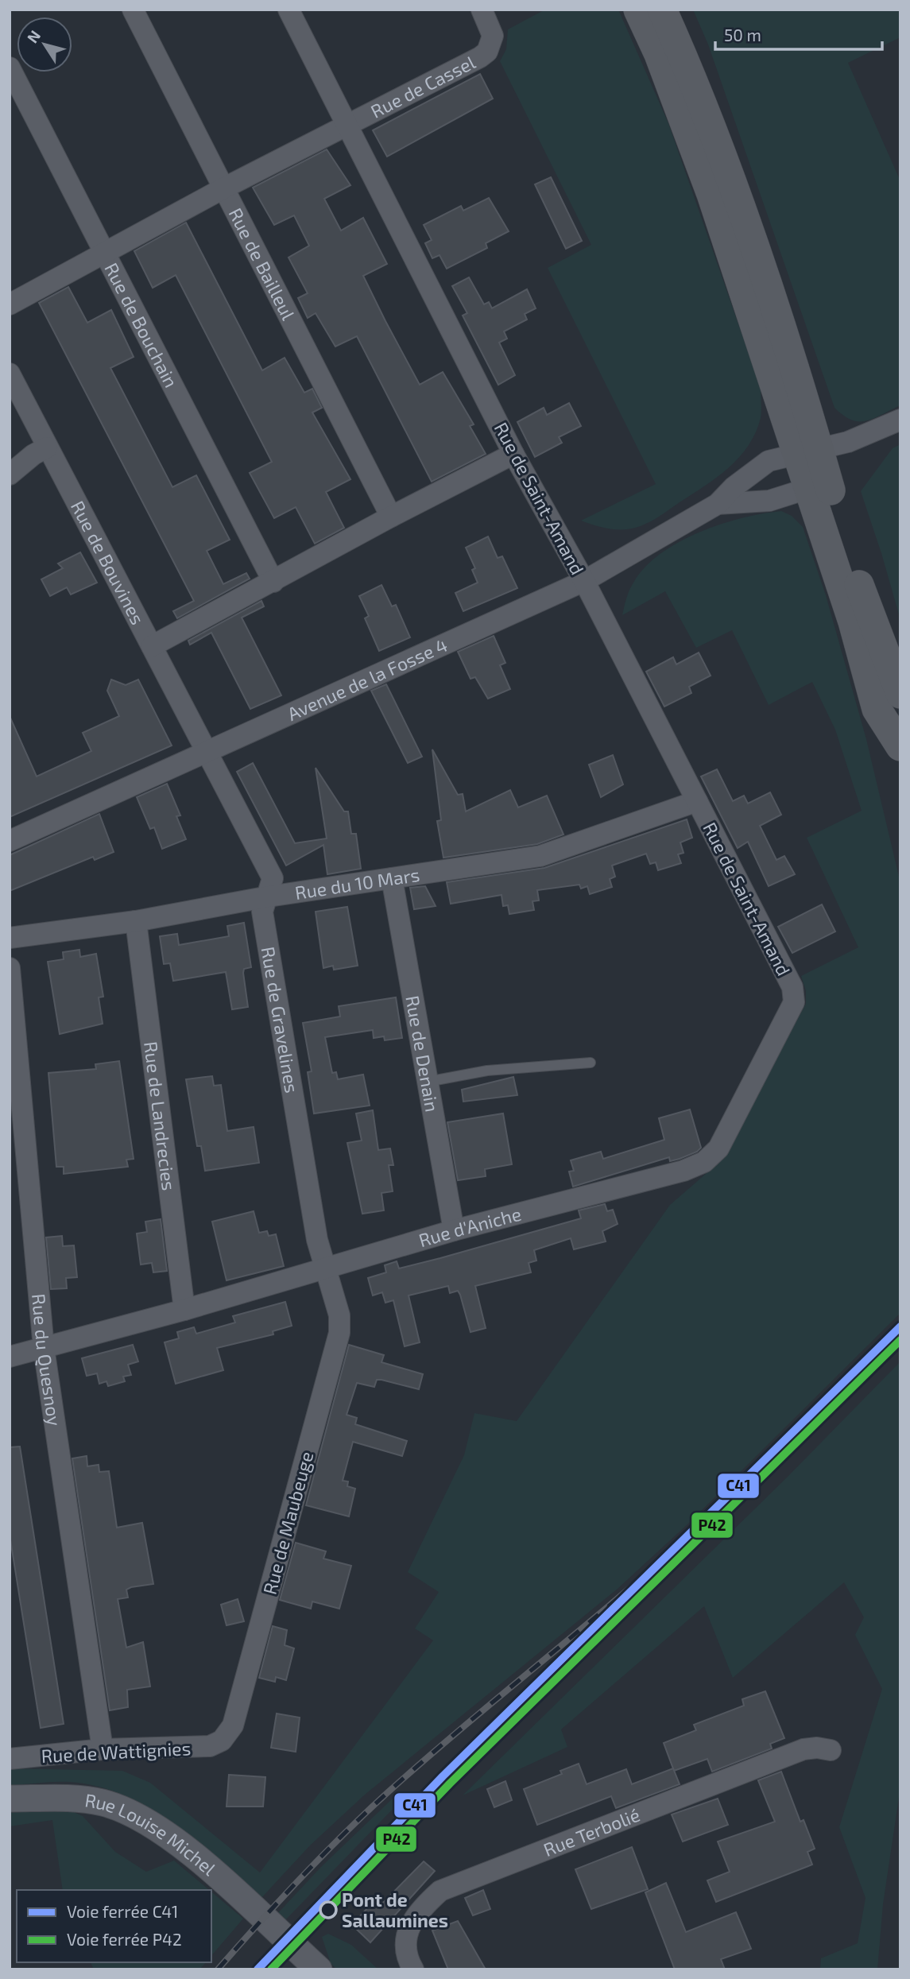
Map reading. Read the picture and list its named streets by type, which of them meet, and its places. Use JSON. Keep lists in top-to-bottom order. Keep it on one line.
{"streets":{"street":["Rue de Cassel","Rue de Bailleul","Rue de Bouchain","Rue de Saint-Amand","Rue de Bouvines","Avenue de la Fosse 4","Rue du 10 Mars","Rue de Gravelines","Rue de Denain","Rue de Landrecies","Rue d'Aniche","Rue du Quesnoy","Rue de Maubeuge","Rue de Wattignies","Rue Terbolié","Rue Louise Michel"]},"crossings":[["Rue de Cassel","Rue de Bailleul"],["Rue de Cassel","Rue de Bouchain"],["Rue de Cassel","Rue de Saint-Amand"],["Rue de Saint-Amand","Avenue de la Fosse 4"],["Rue de Saint-Amand","Rue du 10 Mars"],["Rue de Saint-Amand","Rue d'Aniche"],["Rue de Bouvines","Avenue de la Fosse 4"],["Rue de Bouvines","Rue de Gravelines"],["Avenue de la Fosse 4","Rue de Gravelines"],["Rue du 10 Mars","Rue de Gravelines"],["Rue du 10 Mars","Rue de Denain"],["Rue du 10 Mars","Rue de Landrecies"],["Rue de Gravelines","Rue d'Aniche"],["Rue de Gravelines","Rue de Maubeuge"],["Rue de Denain","Rue d'Aniche"],["Rue de Landrecies","Rue d'Aniche"],["Rue d'Aniche","Rue du Quesnoy"],["Rue du Quesnoy","Rue de Wattignies"],["Rue de Maubeuge","Rue de Wattignies"]],"places":["Pont de Sallaumines"],"lines":["rail line C41","rail line P42"],"legend":["Voie ferrée C41","Voie ferrée P42"],"scale_bar":"50 m","north":"top left"}
